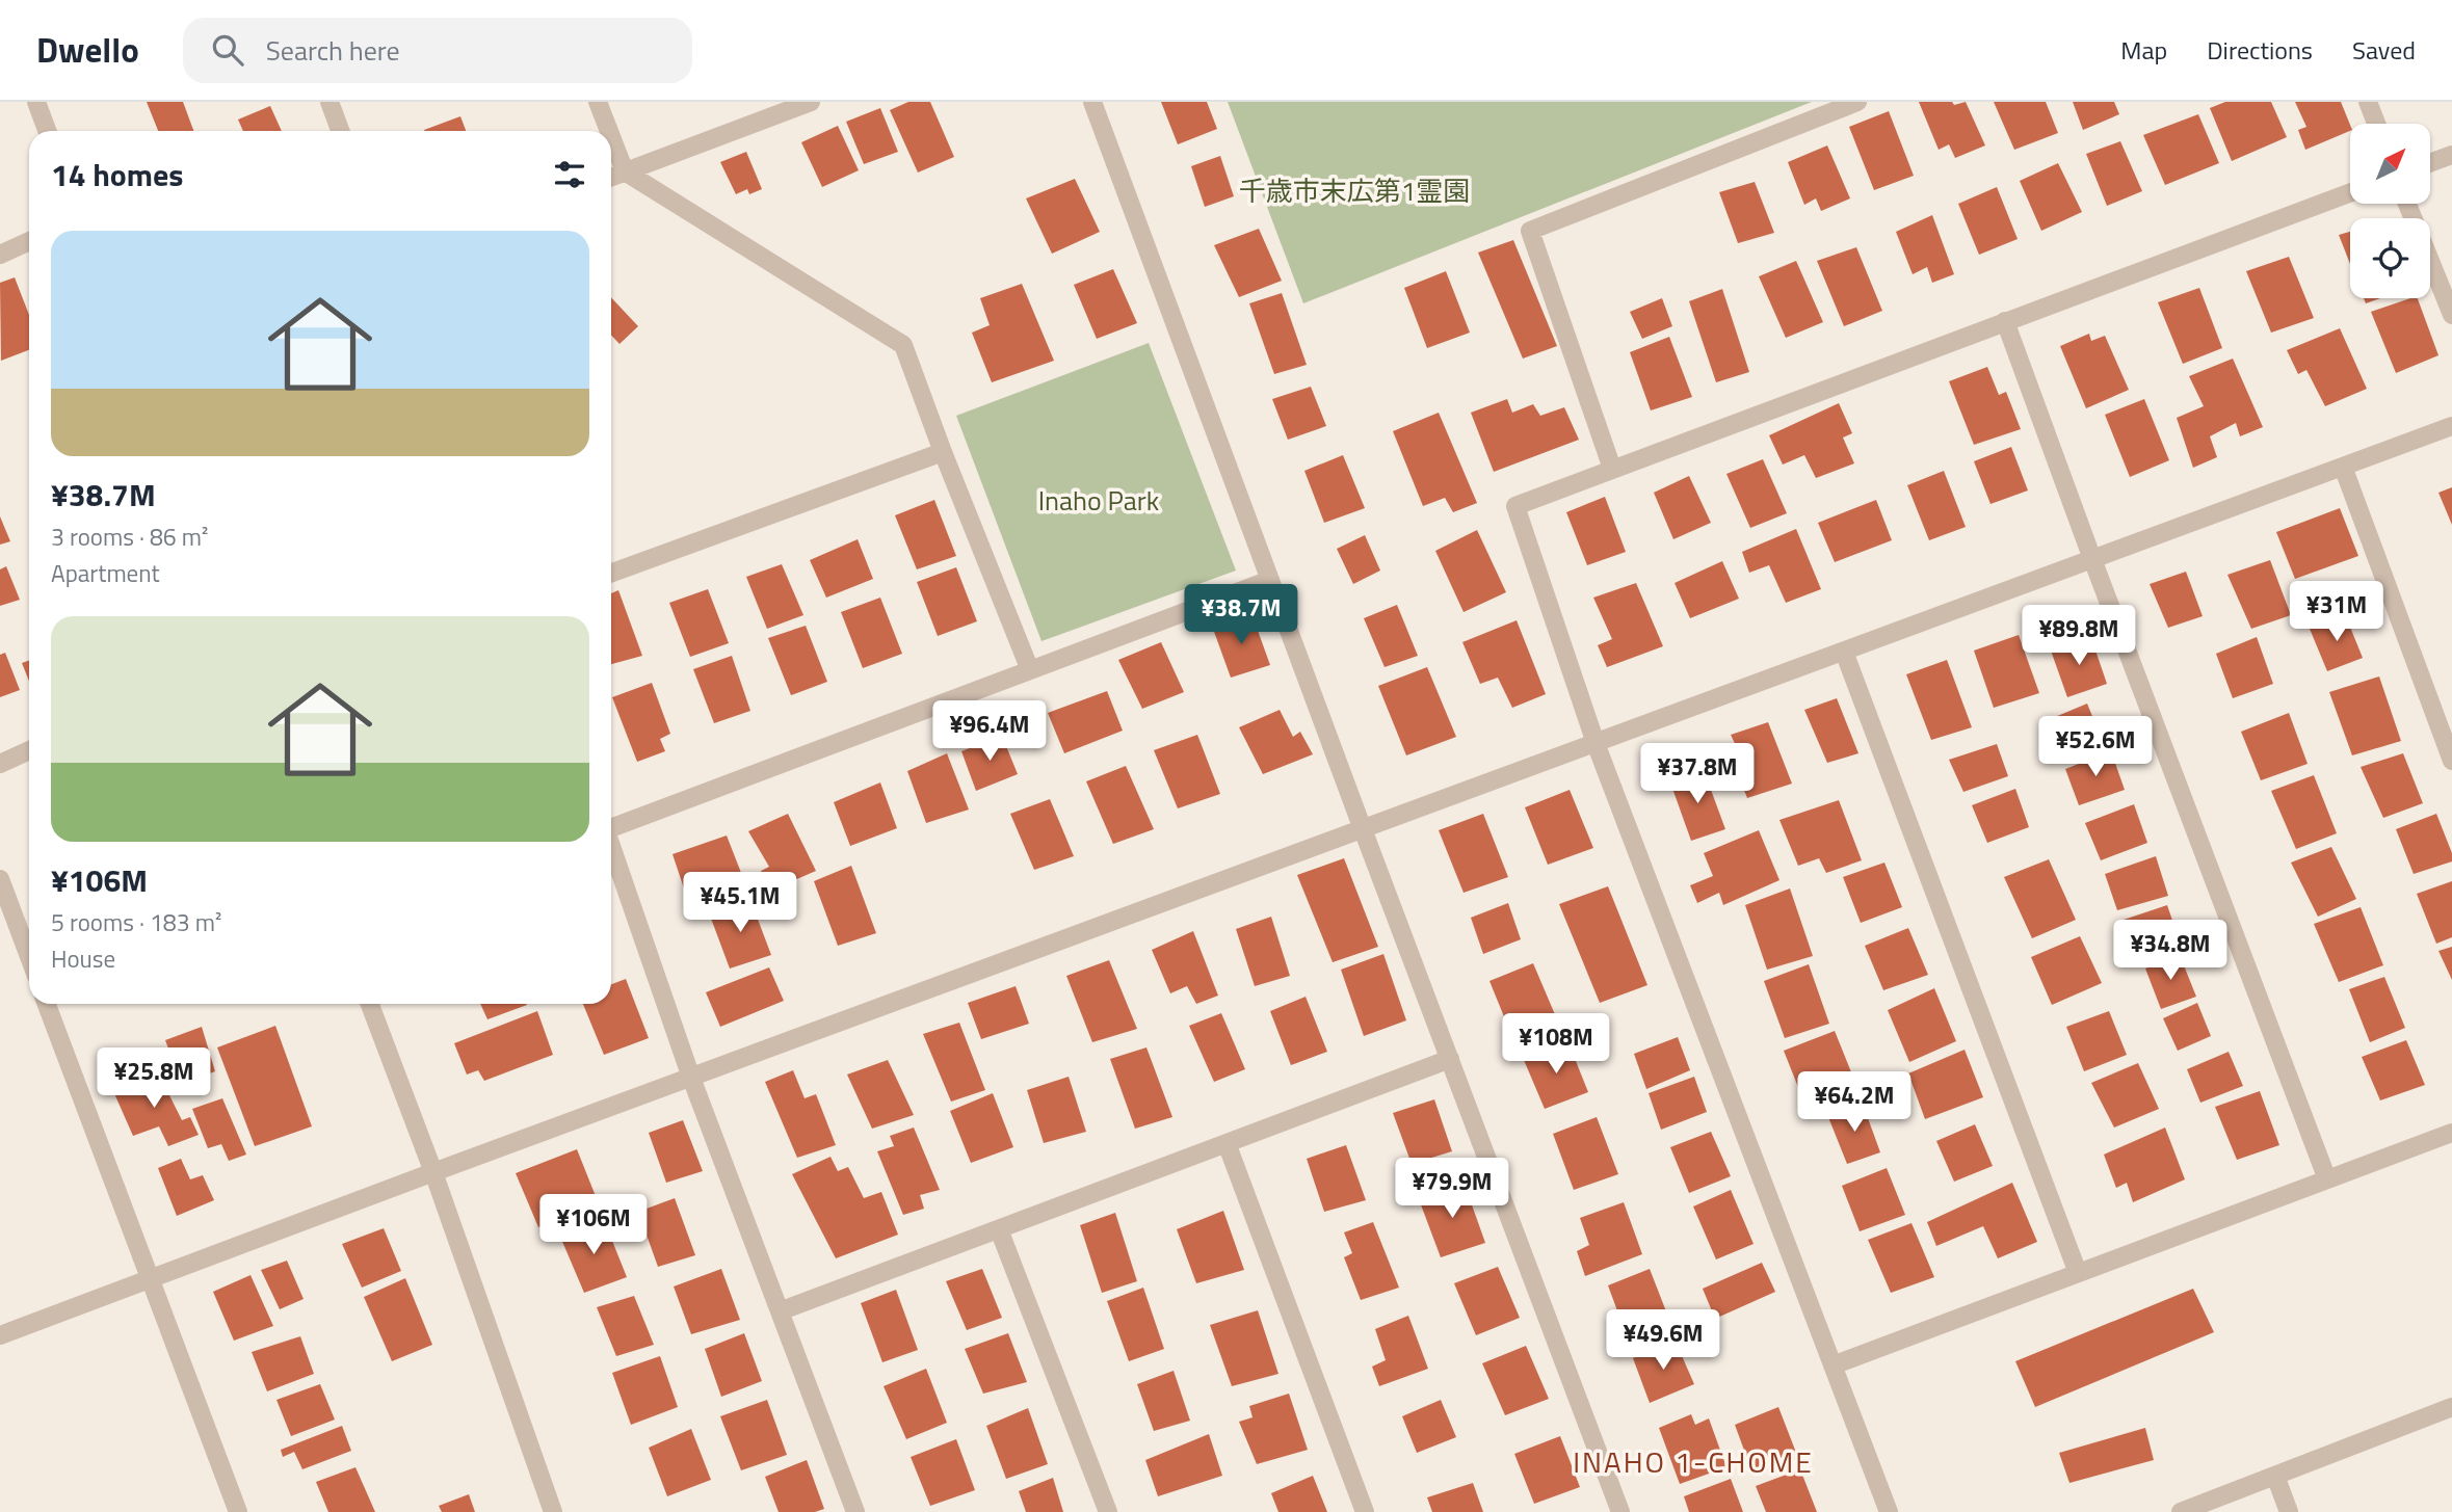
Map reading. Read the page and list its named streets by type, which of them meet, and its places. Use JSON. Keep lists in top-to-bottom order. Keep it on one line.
{"districts":["INAHO 1-CHOME"],"parks":["千歳市末広第1霊園","Inaho Park"],"north":"top right","page":{"header":"Dwello","search":"Search here","nav":["Map","Directions","Saved"],"heading":"14 homes","list":[{"name":"¥38.7M","note":"3 rooms · 86 m² · Apartment"},{"name":"¥106M","note":"5 rooms · 183 m² · House"}],"price":["¥31M","¥38.7M","¥89.8M","¥96.4M","¥52.6M","¥37.8M","¥45.1M","¥34.8M","¥108M","¥25.8M","¥64.2M","¥79.9M","¥106M","¥49.6M"]}}
